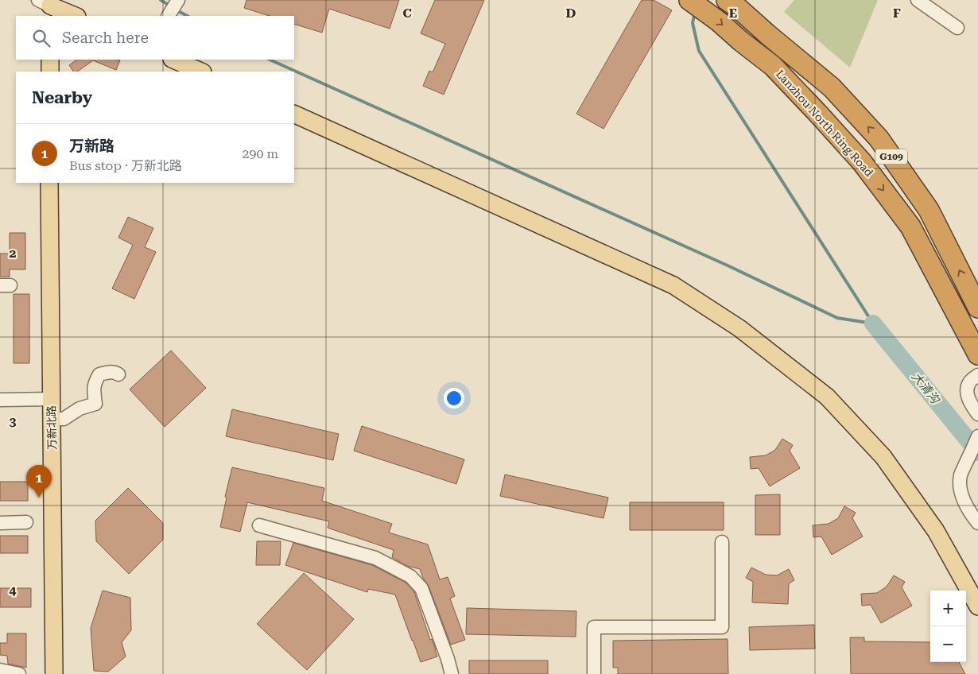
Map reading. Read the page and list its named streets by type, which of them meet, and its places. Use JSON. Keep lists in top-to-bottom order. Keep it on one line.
{"streets":{"highway":["Lanzhou North Ring Road","G109"],"main road":["万新北路"]},"water":["大清沟"],"page":{"search":"Search here","heading":"Nearby","list":[{"mark":"1","name":"万新路","note":"Bus stop · 万新北路","value":"290 m"}],"pins":"1","map_buttons":["+","−"]},"grid":{"columns":["C","D","E","F"],"rows":["2","3","4"]}}
